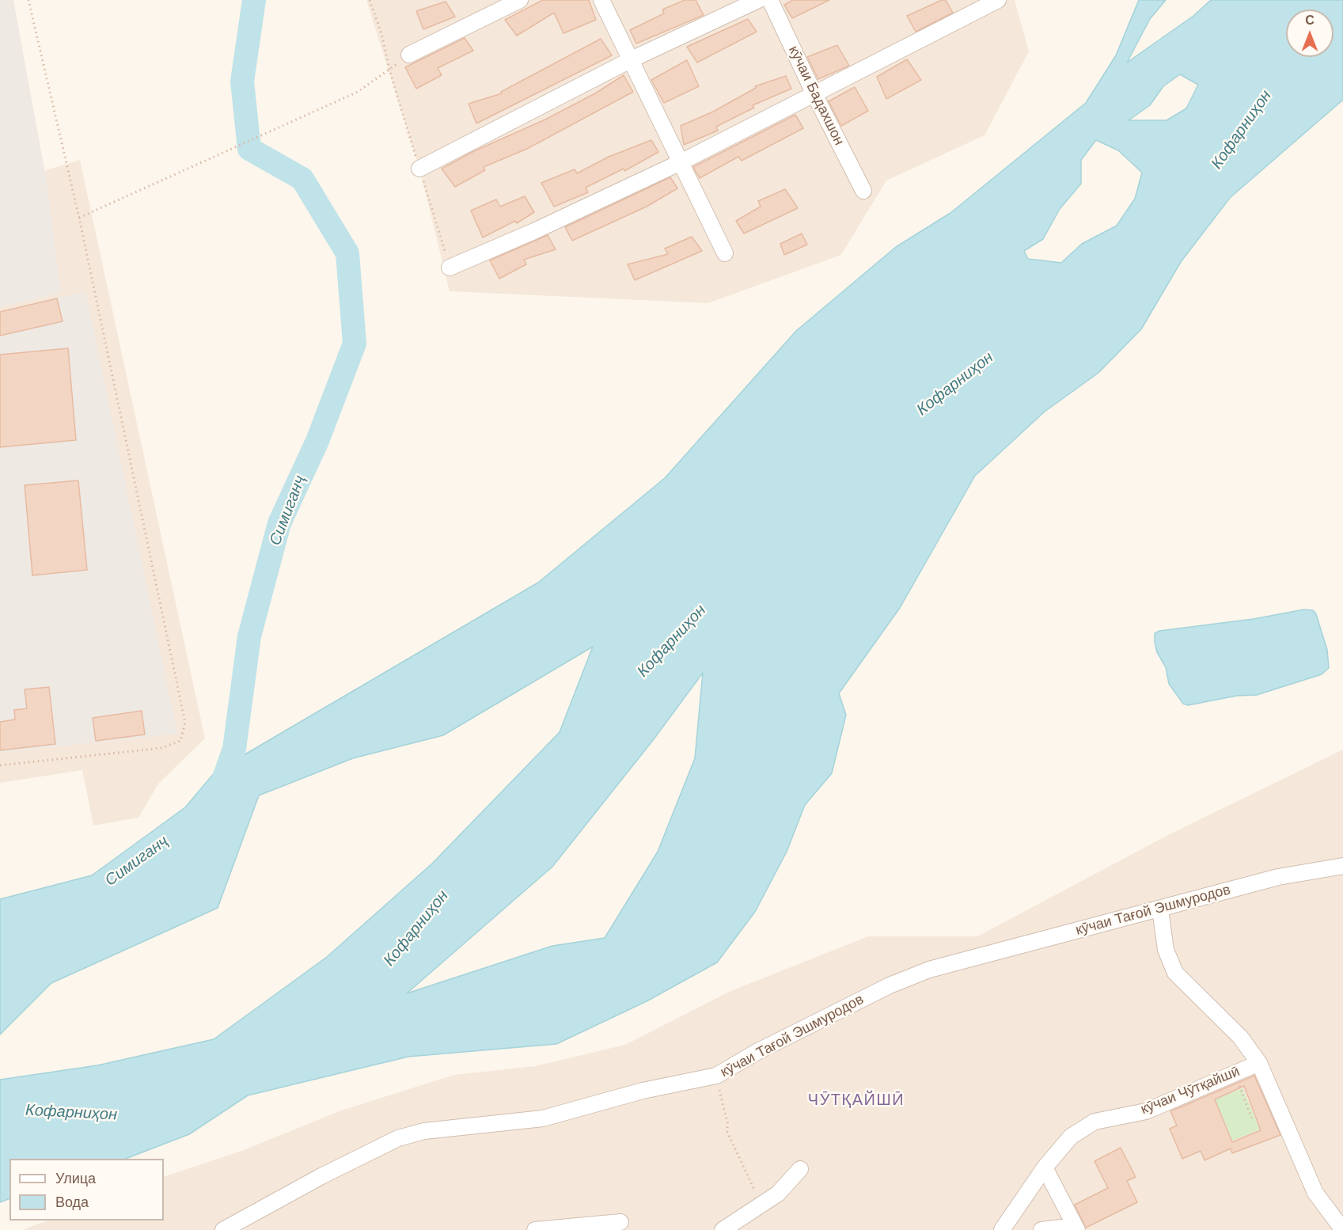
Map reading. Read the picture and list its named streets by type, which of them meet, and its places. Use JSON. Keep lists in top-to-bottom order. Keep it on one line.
{"streets":{"street":["кӯчаи Бадахшон","кӯчаи Тағой Эшмуродов","кӯчаи Чӯтқайшӣ"]},"districts":["ЧӮТҚАЙШӢ"],"water":["Кофарниҳон","Симиганҷ"],"legend":["Улица","Вода"],"north":"top"}
